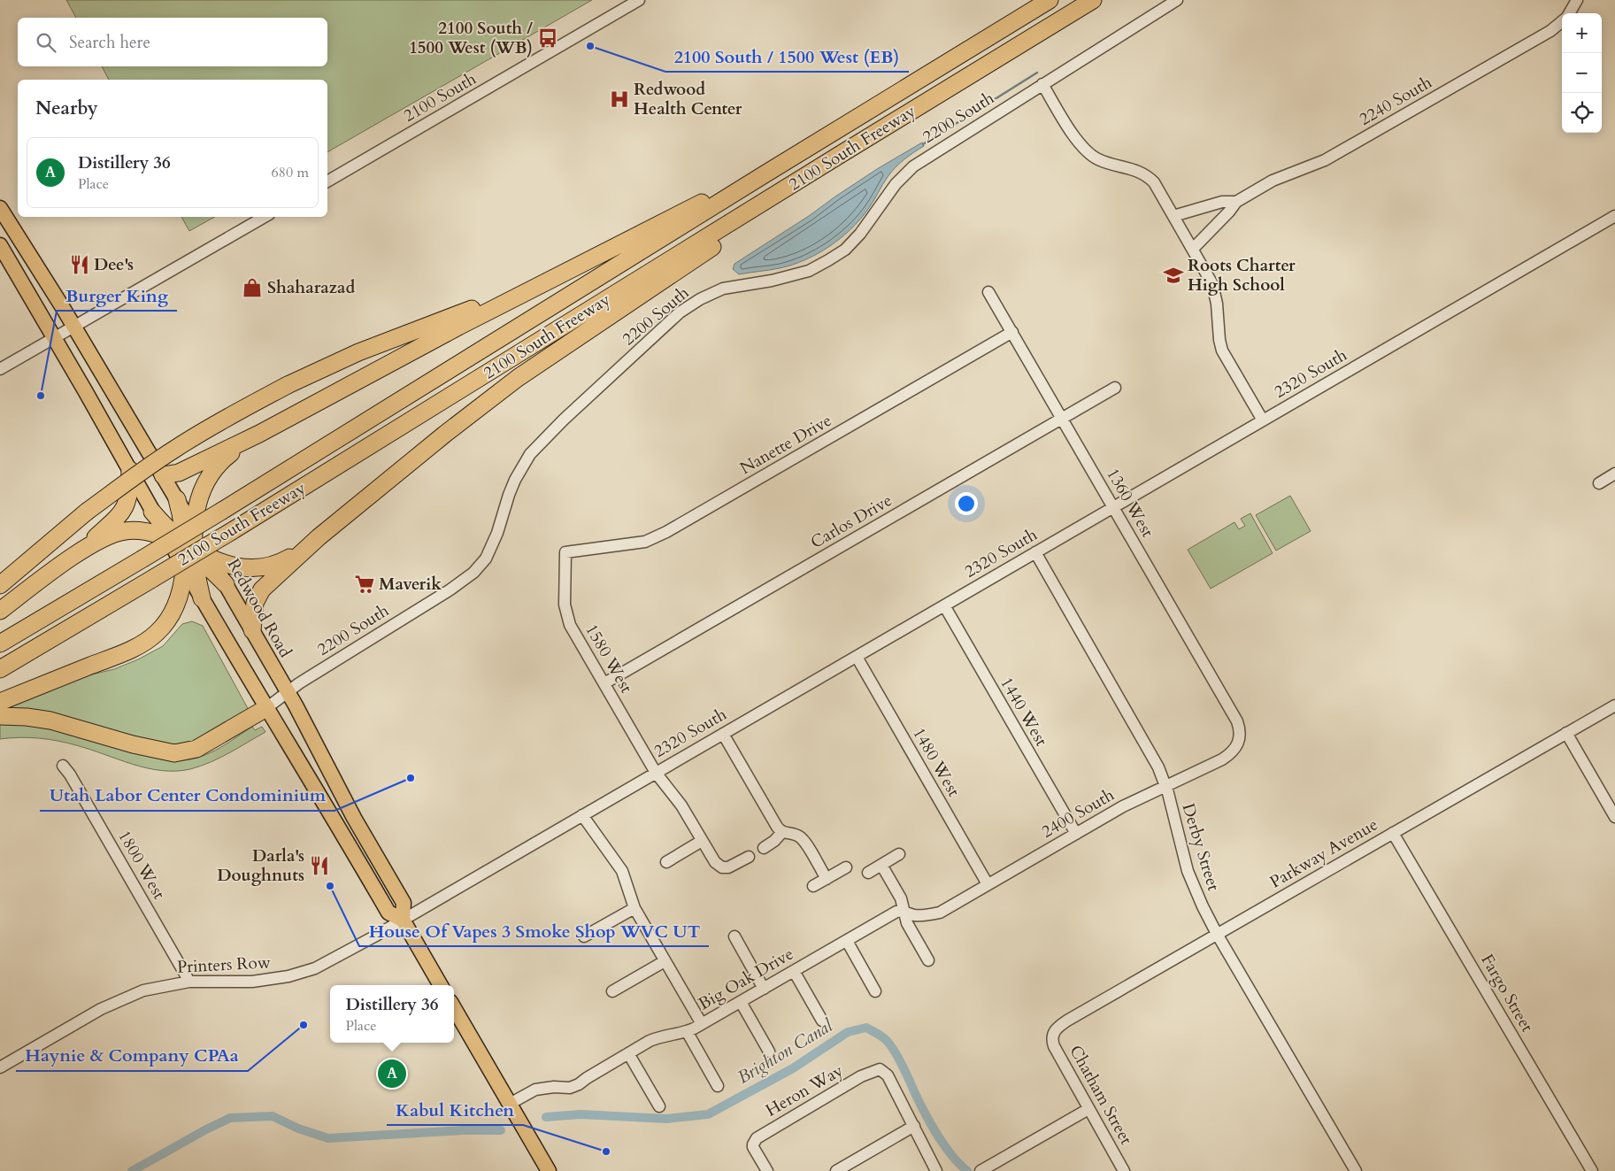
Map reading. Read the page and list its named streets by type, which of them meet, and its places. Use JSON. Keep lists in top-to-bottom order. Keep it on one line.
{"streets":{"highway":["2100 South Freeway"],"main road":["Redwood Road"],"street":["2100 South","2240 South","2200 South","2320 South","Nanette Drive","1360 West","Carlos Drive","1580 West","1440 West","1480 West","2400 South","Derby Street","Parkway Avenue","1800 West","Printers Row","Big Oak Drive","Fargo Street","Heron Way","Chatham Street"]},"crossings":[["2200 South","Redwood Road"],["2320 South","1360 West"],["2320 South","Redwood Road"],["2320 South","1580 West"],["2320 South","1440 West"],["2320 South","1480 West"],["2320 South","Derby Street"],["2320 South","Printers Row"],["Nanette Drive","1360 West"],["Nanette Drive","1580 West"],["1360 West","Carlos Drive"],["1360 West","2400 South"],["Carlos Drive","1580 West"],["Redwood Road","Printers Row"],["1440 West","2400 South"],["1480 West","2400 South"],["2400 South","Derby Street"],["2400 South","Big Oak Drive"],["Derby Street","Parkway Avenue"],["Parkway Avenue","Fargo Street"],["Parkway Avenue","Chatham Street"],["1800 West","Printers Row"]],"water":["Brighton Canal"],"places":{"bus stop":["2100 South / 1500 West (WB)"],"other":["2100 South / 1500 West (EB)","Burger King","Utah Labor Center Condominium","House Of Vapes 3 Smoke Shop WVC UT","Haynie & Company CPAa","Kabul Kitchen"],"hospital":["Redwood Health Center"],"restaurant":["Dee's","Darla's Doughnuts"],"school or university":["Roots Charter High School"],"shop":["Shaharazad"],"supermarket":["Maverik"]},"page":{"map_buttons":["+","−"],"search":"Search here","heading":"Nearby","list":[{"mark":"A","name":"Distillery 36","note":"Place","value":"680 m"}],"popup":["Distillery 36","Place"],"pins":"A"}}
